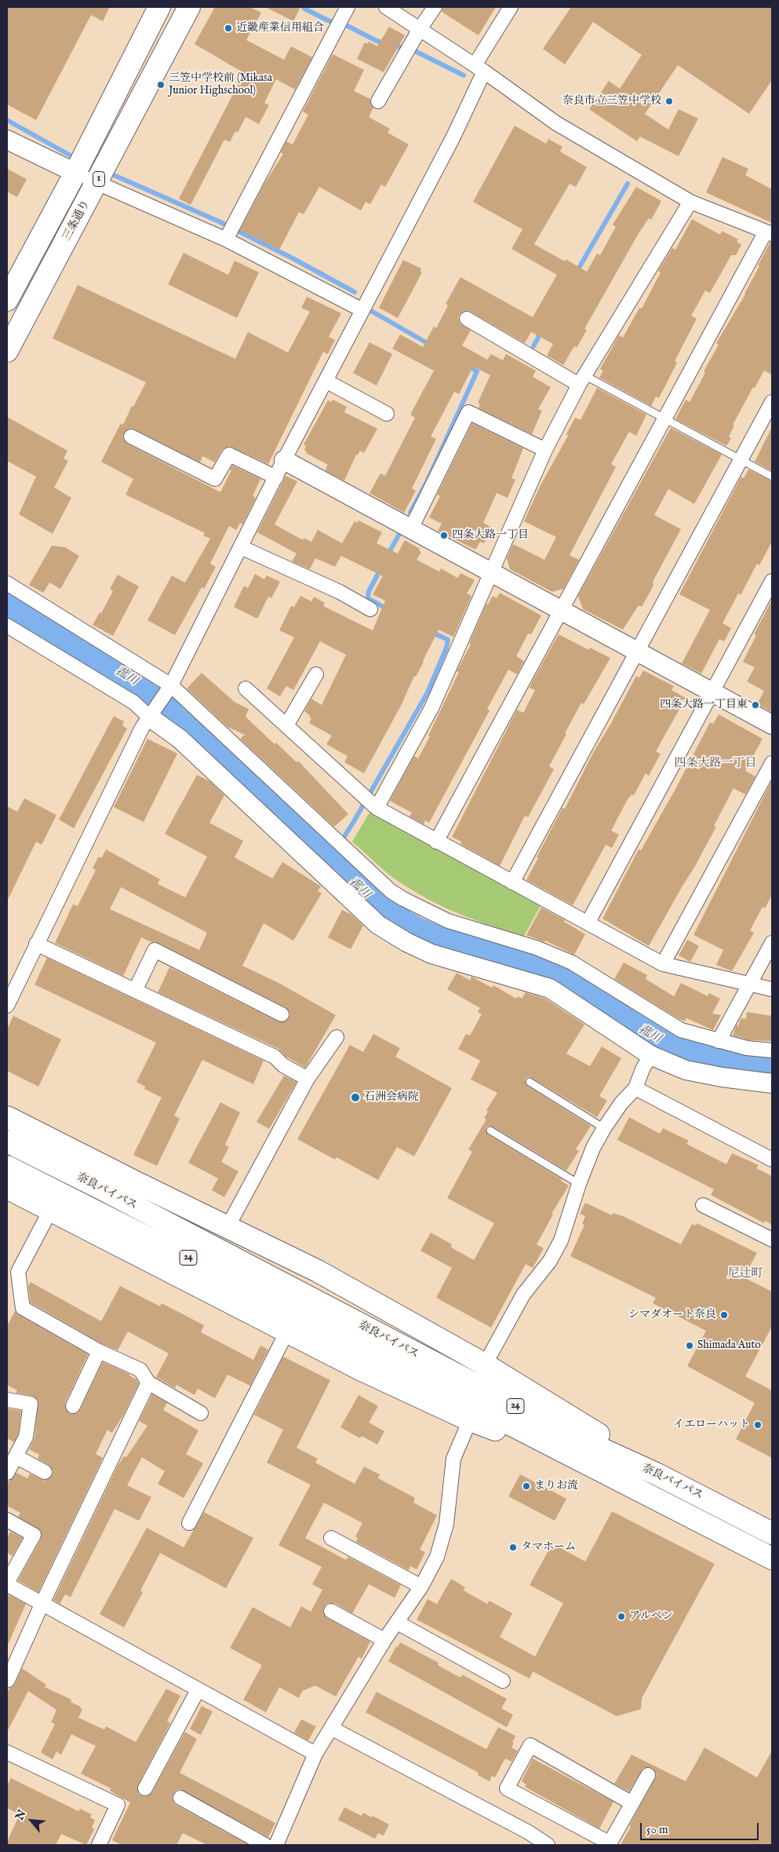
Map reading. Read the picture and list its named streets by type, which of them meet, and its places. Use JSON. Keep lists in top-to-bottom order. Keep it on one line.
{"streets":{"main road":["1","三条通り","奈良バイパス","24"]},"districts":["四条大路一丁目","尼辻町"],"water":["菰川"],"places":["近畿産業信用組合","三笠中学校前 (Mikasa Junior Highschool)","奈良市立三笠中学校","四条大路一丁目","四条大路一丁目東","石洲会病院","シマダオート奈良","Shimada Auto","イエローハット","まりお流","タマホーム","アルペン"],"scale_bar":"50 m","north":"top left"}
